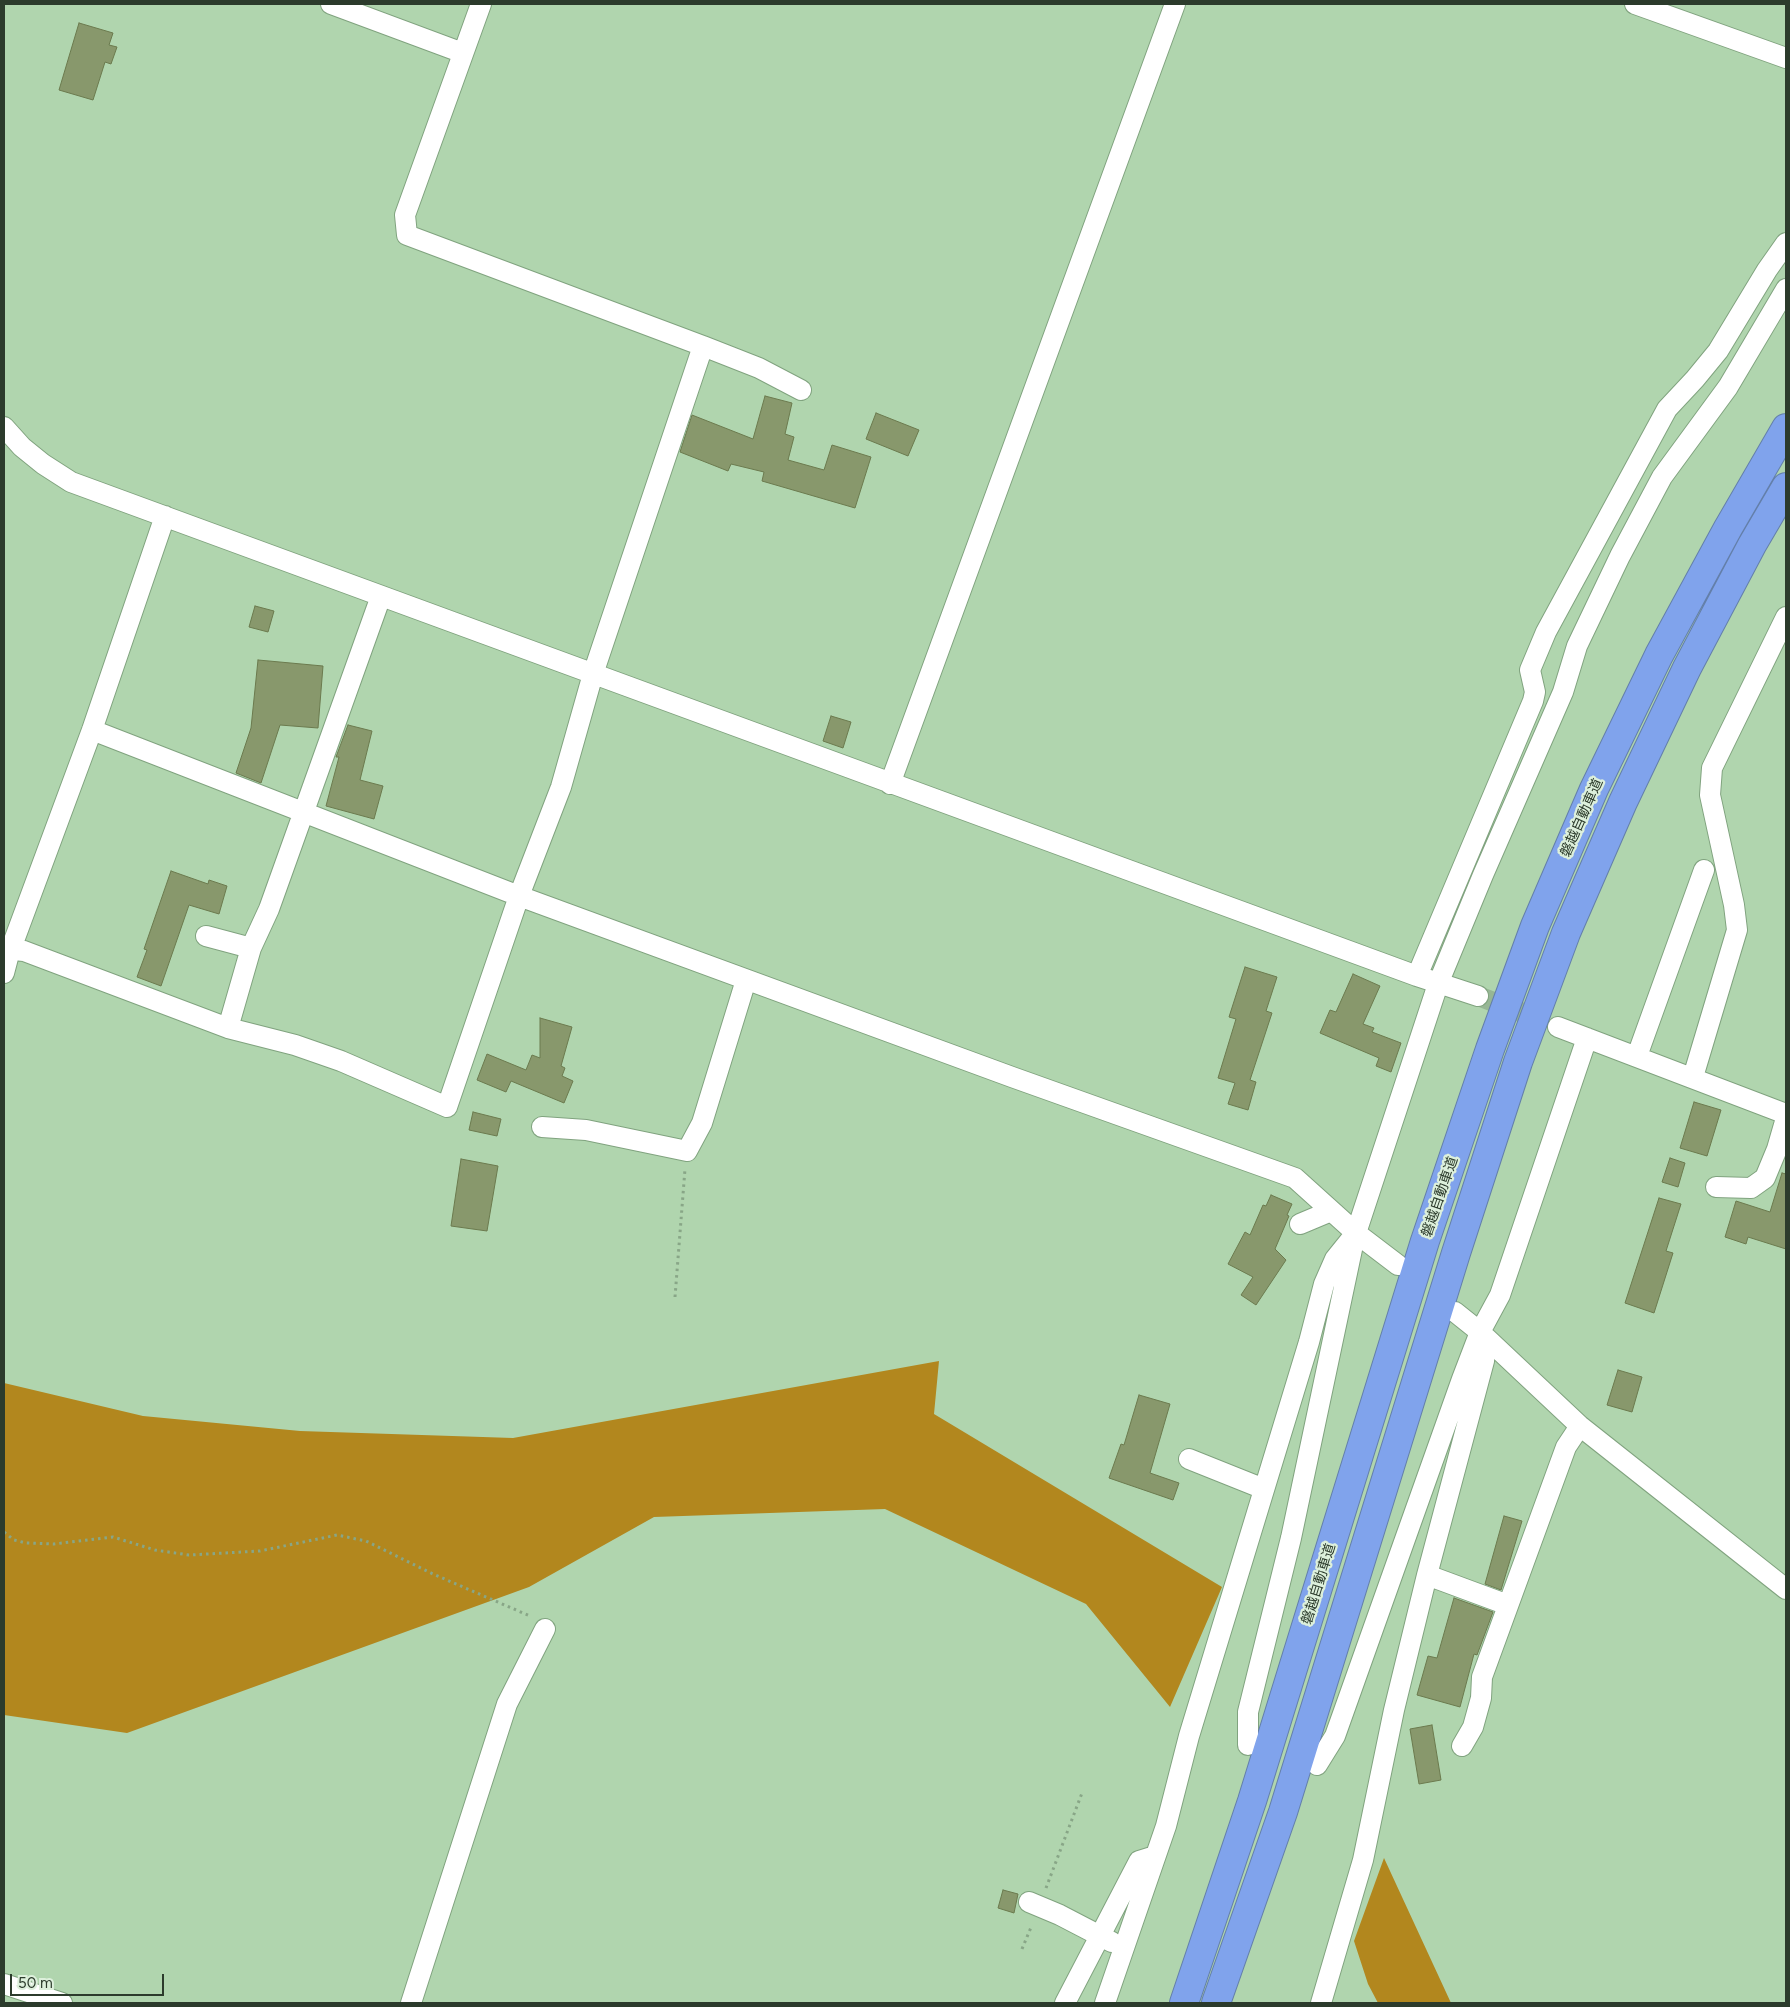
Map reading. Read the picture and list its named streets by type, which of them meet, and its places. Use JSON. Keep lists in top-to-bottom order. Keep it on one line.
{"streets":{"highway":["磐越自動車道"]},"scale_bar":"50 m"}
